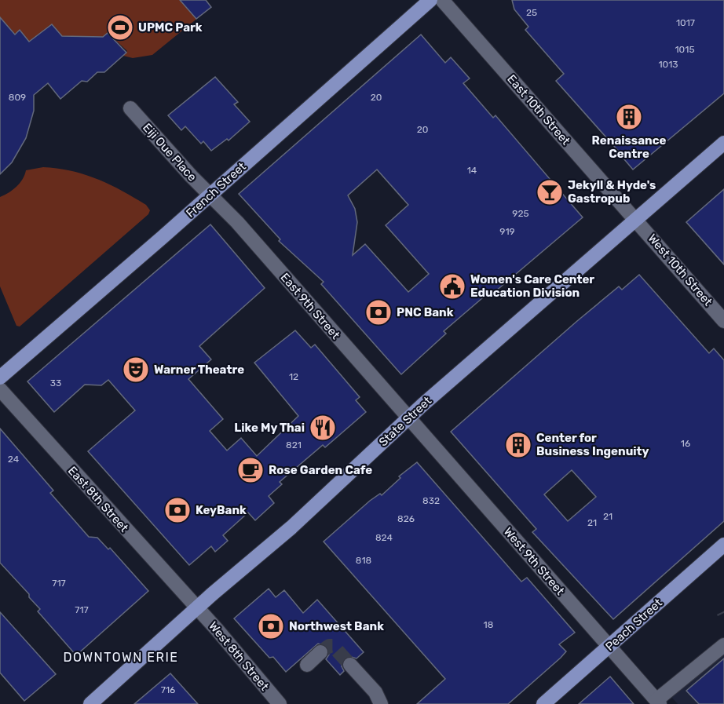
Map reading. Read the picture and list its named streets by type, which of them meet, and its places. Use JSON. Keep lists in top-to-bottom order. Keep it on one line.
{"streets":{"main road":["French Street","State Street","Peach Street"],"street":["East 10th Street","Eiji Oue Place","West 10th Street","East 9th Street","East 8th Street","West 9th Street","West 8th Street"]},"crossings":[["East 10th Street","West 10th Street"],["East 10th Street","State Street"],["Eiji Oue Place","French Street"],["Eiji Oue Place","East 9th Street"],["French Street","East 9th Street"],["West 10th Street","State Street"],["East 9th Street","State Street"],["East 9th Street","West 9th Street"],["State Street","East 8th Street"],["State Street","West 9th Street"],["State Street","West 8th Street"],["East 8th Street","West 8th Street"],["West 9th Street","Peach Street"]],"districts":["DOWNTOWN ERIE"],"places":{"sports":["UPMC Park"],"building":["Renaissance Centre","Center for Business Ingenuity"],"bar":["Jekyll & Hyde's Gastropub"],"public building":["Women's Care Center Education Division"],"bank":["PNC Bank","KeyBank","Northwest Bank"],"theatre":["Warner Theatre"],"restaurant":["Like My Thai"],"cafe":["Rose Garden Cafe"]},"house_numbers":["25","1017","1015","1013","809","20","20","14","925","919","12","33","16","821","24","832","21","826","21","824","818","717","717","18","716"]}
